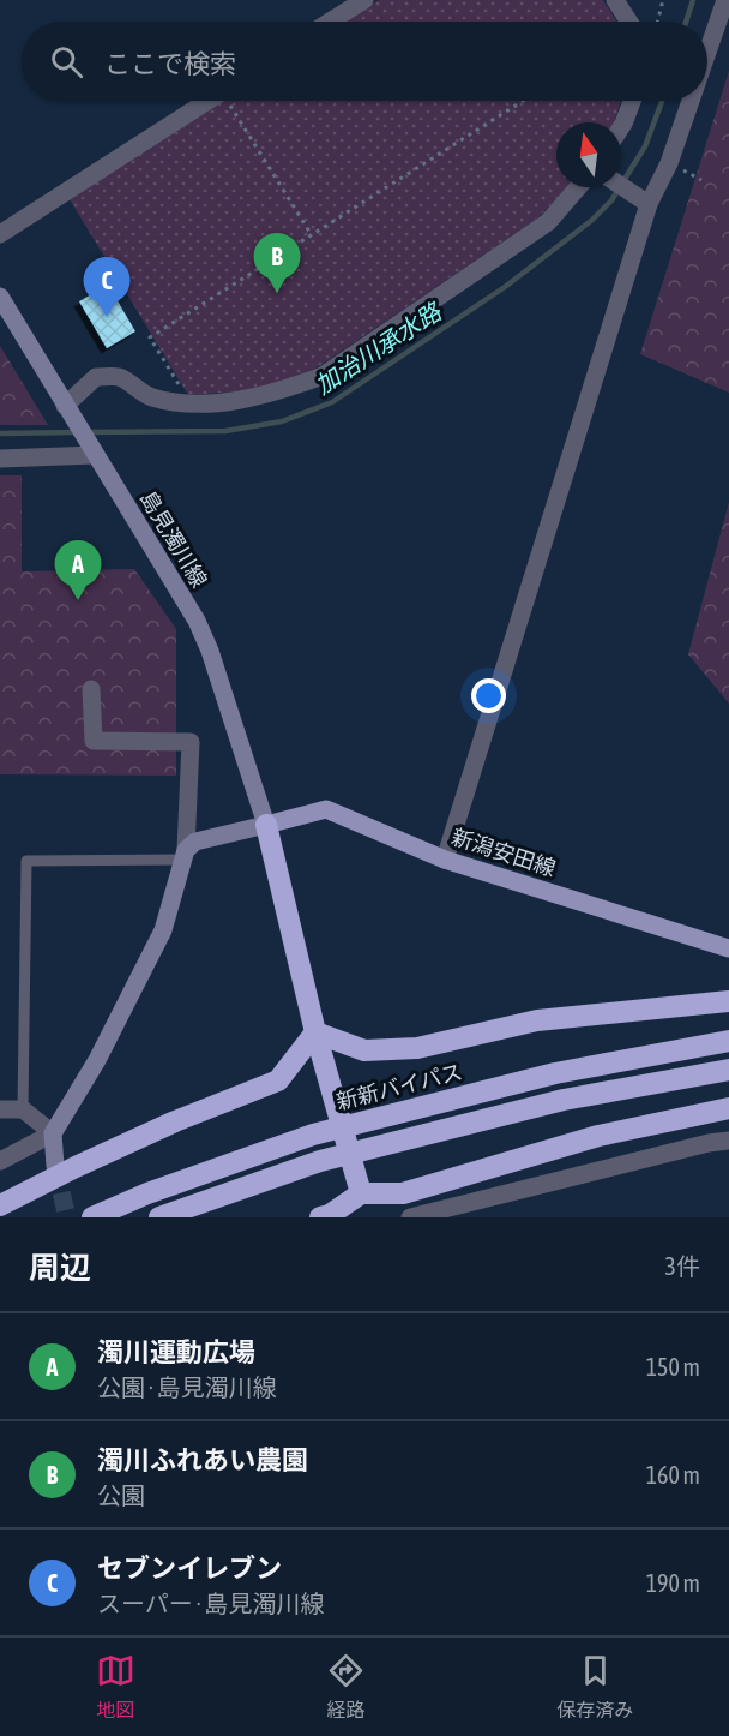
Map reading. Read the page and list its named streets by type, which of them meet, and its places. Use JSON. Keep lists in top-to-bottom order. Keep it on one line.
{"streets":{"highway":["新新バイパス"],"main road":["島見濁川線","新潟安田線"]},"crossings":[["島見濁川線","新潟安田線"]],"water":["加治川承水路"],"north":"top","page":{"search":"ここで検索","pins":["B","C","A"],"heading":["周辺","3件"],"list":[{"mark":"A","name":"濁川運動広場","note":"公園 · 島見濁川線","value":"150 m"},{"mark":"B","name":"濁川ふれあい農園","note":"公園","value":"160 m"},{"mark":"C","name":"セブンイレブン","note":"スーパー · 島見濁川線","value":"190 m"}],"nav":["地図","経路","保存済み"]}}
